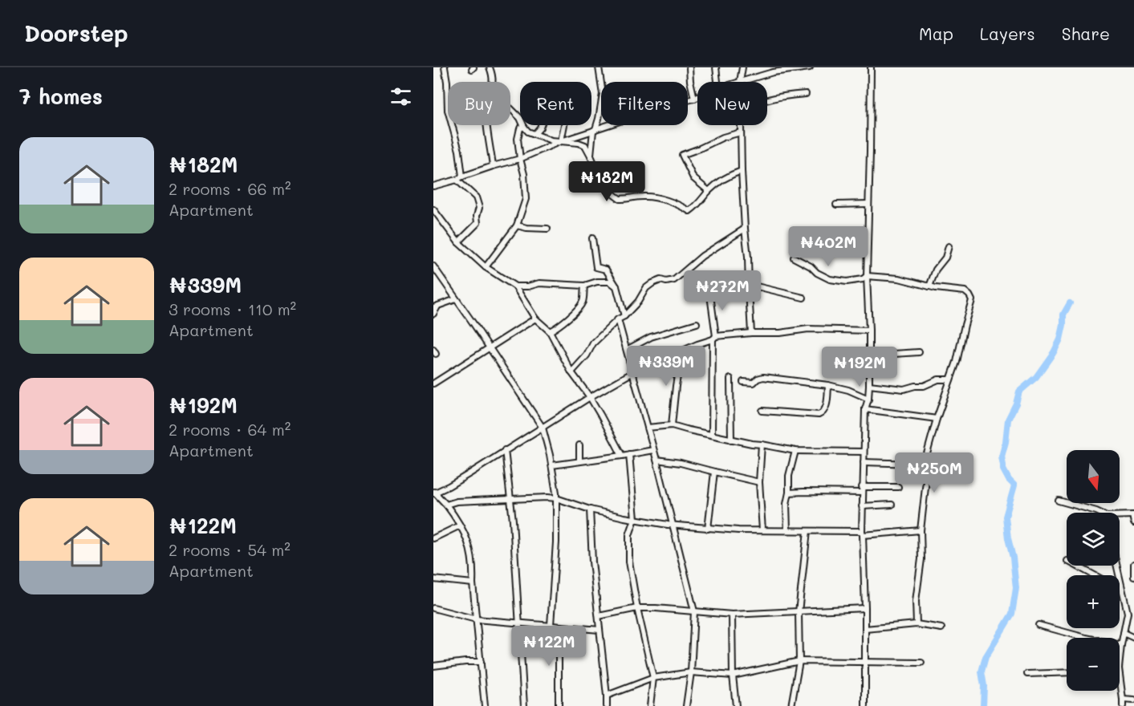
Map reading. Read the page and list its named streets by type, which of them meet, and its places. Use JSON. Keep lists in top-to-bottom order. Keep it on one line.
{"north":"bottom","page":{"header":"Doorstep","nav":["Map","Layers","Share"],"heading":"7 homes","chip":["Buy","Rent","Filters","New"],"list":[{"name":"₦182M","note":"2 rooms · 66 m² · Apartment"},{"name":"₦339M","note":"3 rooms · 110 m² · Apartment"},{"name":"₦192M","note":"2 rooms · 64 m² · Apartment"},{"name":"₦122M","note":"2 rooms · 54 m² · Apartment"}],"price":["₦182M","₦402M","₦272M","₦339M","₦192M","₦250M","₦122M"],"map_buttons":["+","−"]}}
